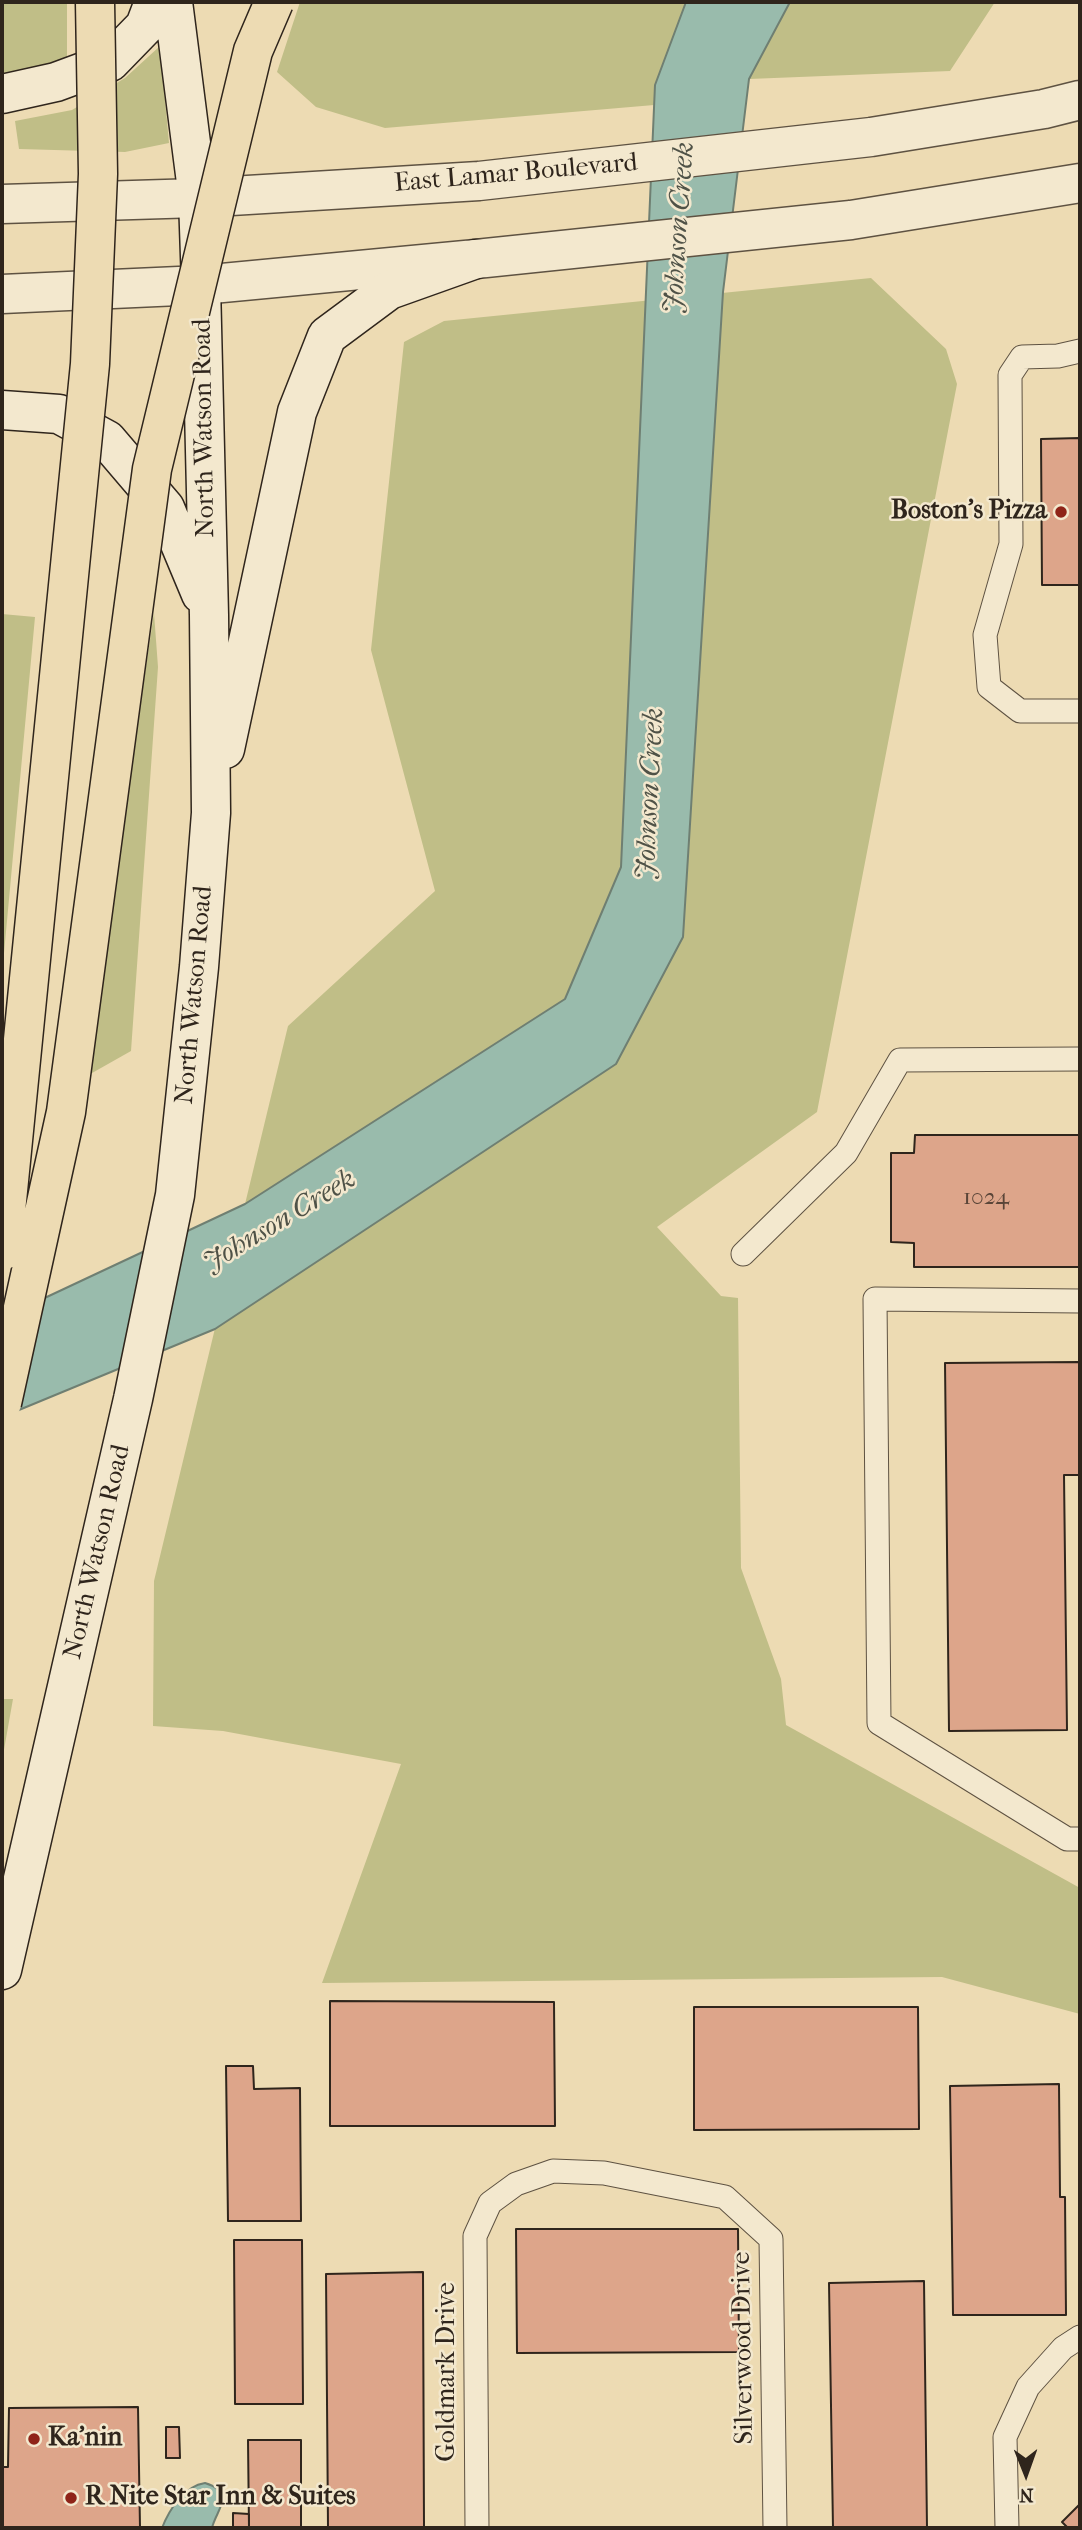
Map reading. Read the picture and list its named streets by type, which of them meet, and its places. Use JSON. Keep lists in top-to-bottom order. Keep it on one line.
{"streets":{"main road":["East Lamar Boulevard","North Watson Road"],"lane":["Silverwood Drive","Goldmark Drive"]},"crossings":[["East Lamar Boulevard","North Watson Road"],["Silverwood Drive","Goldmark Drive"]],"water":["Johnson Creek"],"places":["Boston's Pizza","Ka'nin","R Nite Star Inn & Suites"],"house_numbers":["1024"],"north":"bottom"}
